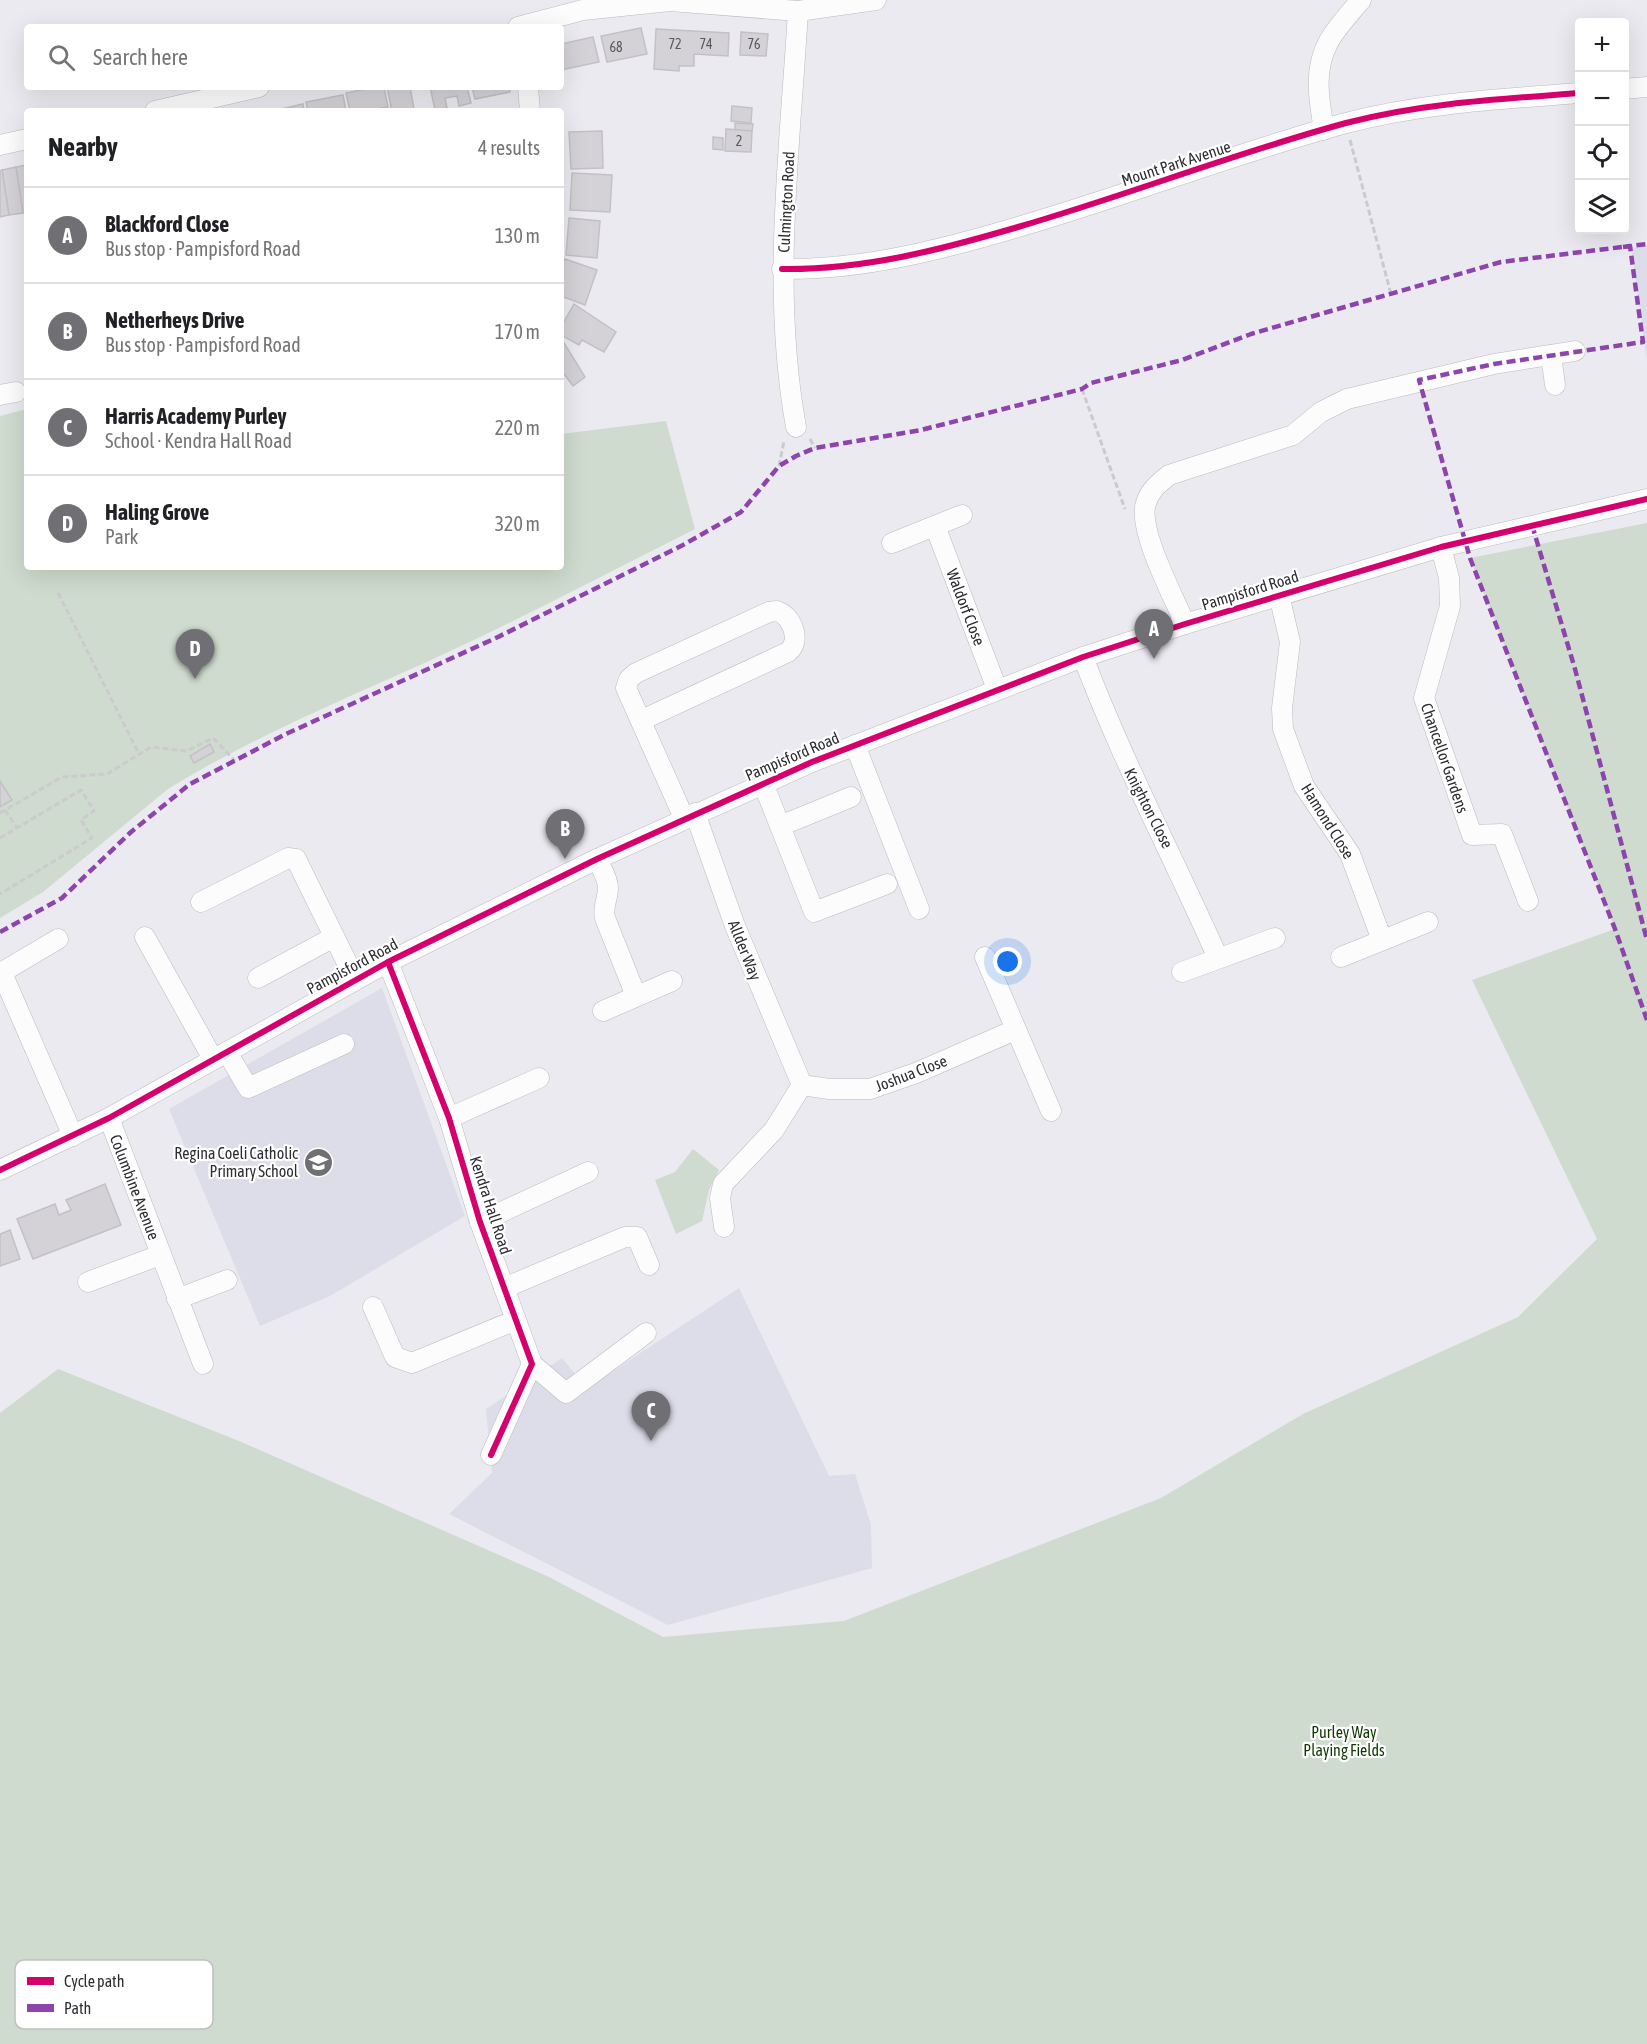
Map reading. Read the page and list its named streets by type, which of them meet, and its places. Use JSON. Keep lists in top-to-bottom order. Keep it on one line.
{"streets":{"street":["Mount Park Avenue","Culmington Road","Pampisford Road","Waldorf Close","Chancellor Gardens","Knighton Close","Hamond Close","Allder Way","Joshua Close","Columbine Avenue","Kendra Hall Road"]},"crossings":[["Mount Park Avenue","Culmington Road"],["Pampisford Road","Waldorf Close"],["Pampisford Road","Chancellor Gardens"],["Pampisford Road","Knighton Close"],["Pampisford Road","Hamond Close"],["Pampisford Road","Allder Way"],["Pampisford Road","Columbine Avenue"],["Pampisford Road","Kendra Hall Road"],["Allder Way","Joshua Close"]],"parks":["Purley Way Playing Fields"],"places":{"school or university":["Regina Coeli Catholic Primary School"]},"house_numbers":["72","74","76","68","2"],"legend":["Cycle path","Path"],"page":{"map_buttons":["+","−"],"search":"Search here","heading":["Nearby","4 results"],"list":[{"mark":"A","name":"Blackford Close","note":"Bus stop · Pampisford Road","value":"130 m"},{"mark":"B","name":"Netherheys Drive","note":"Bus stop · Pampisford Road","value":"170 m"},{"mark":"C","name":"Harris Academy Purley","note":"School · Kendra Hall Road","value":"220 m"},{"mark":"D","name":"Haling Grove","note":"Park","value":"320 m"}],"pins":["A","D","B","C"]}}
